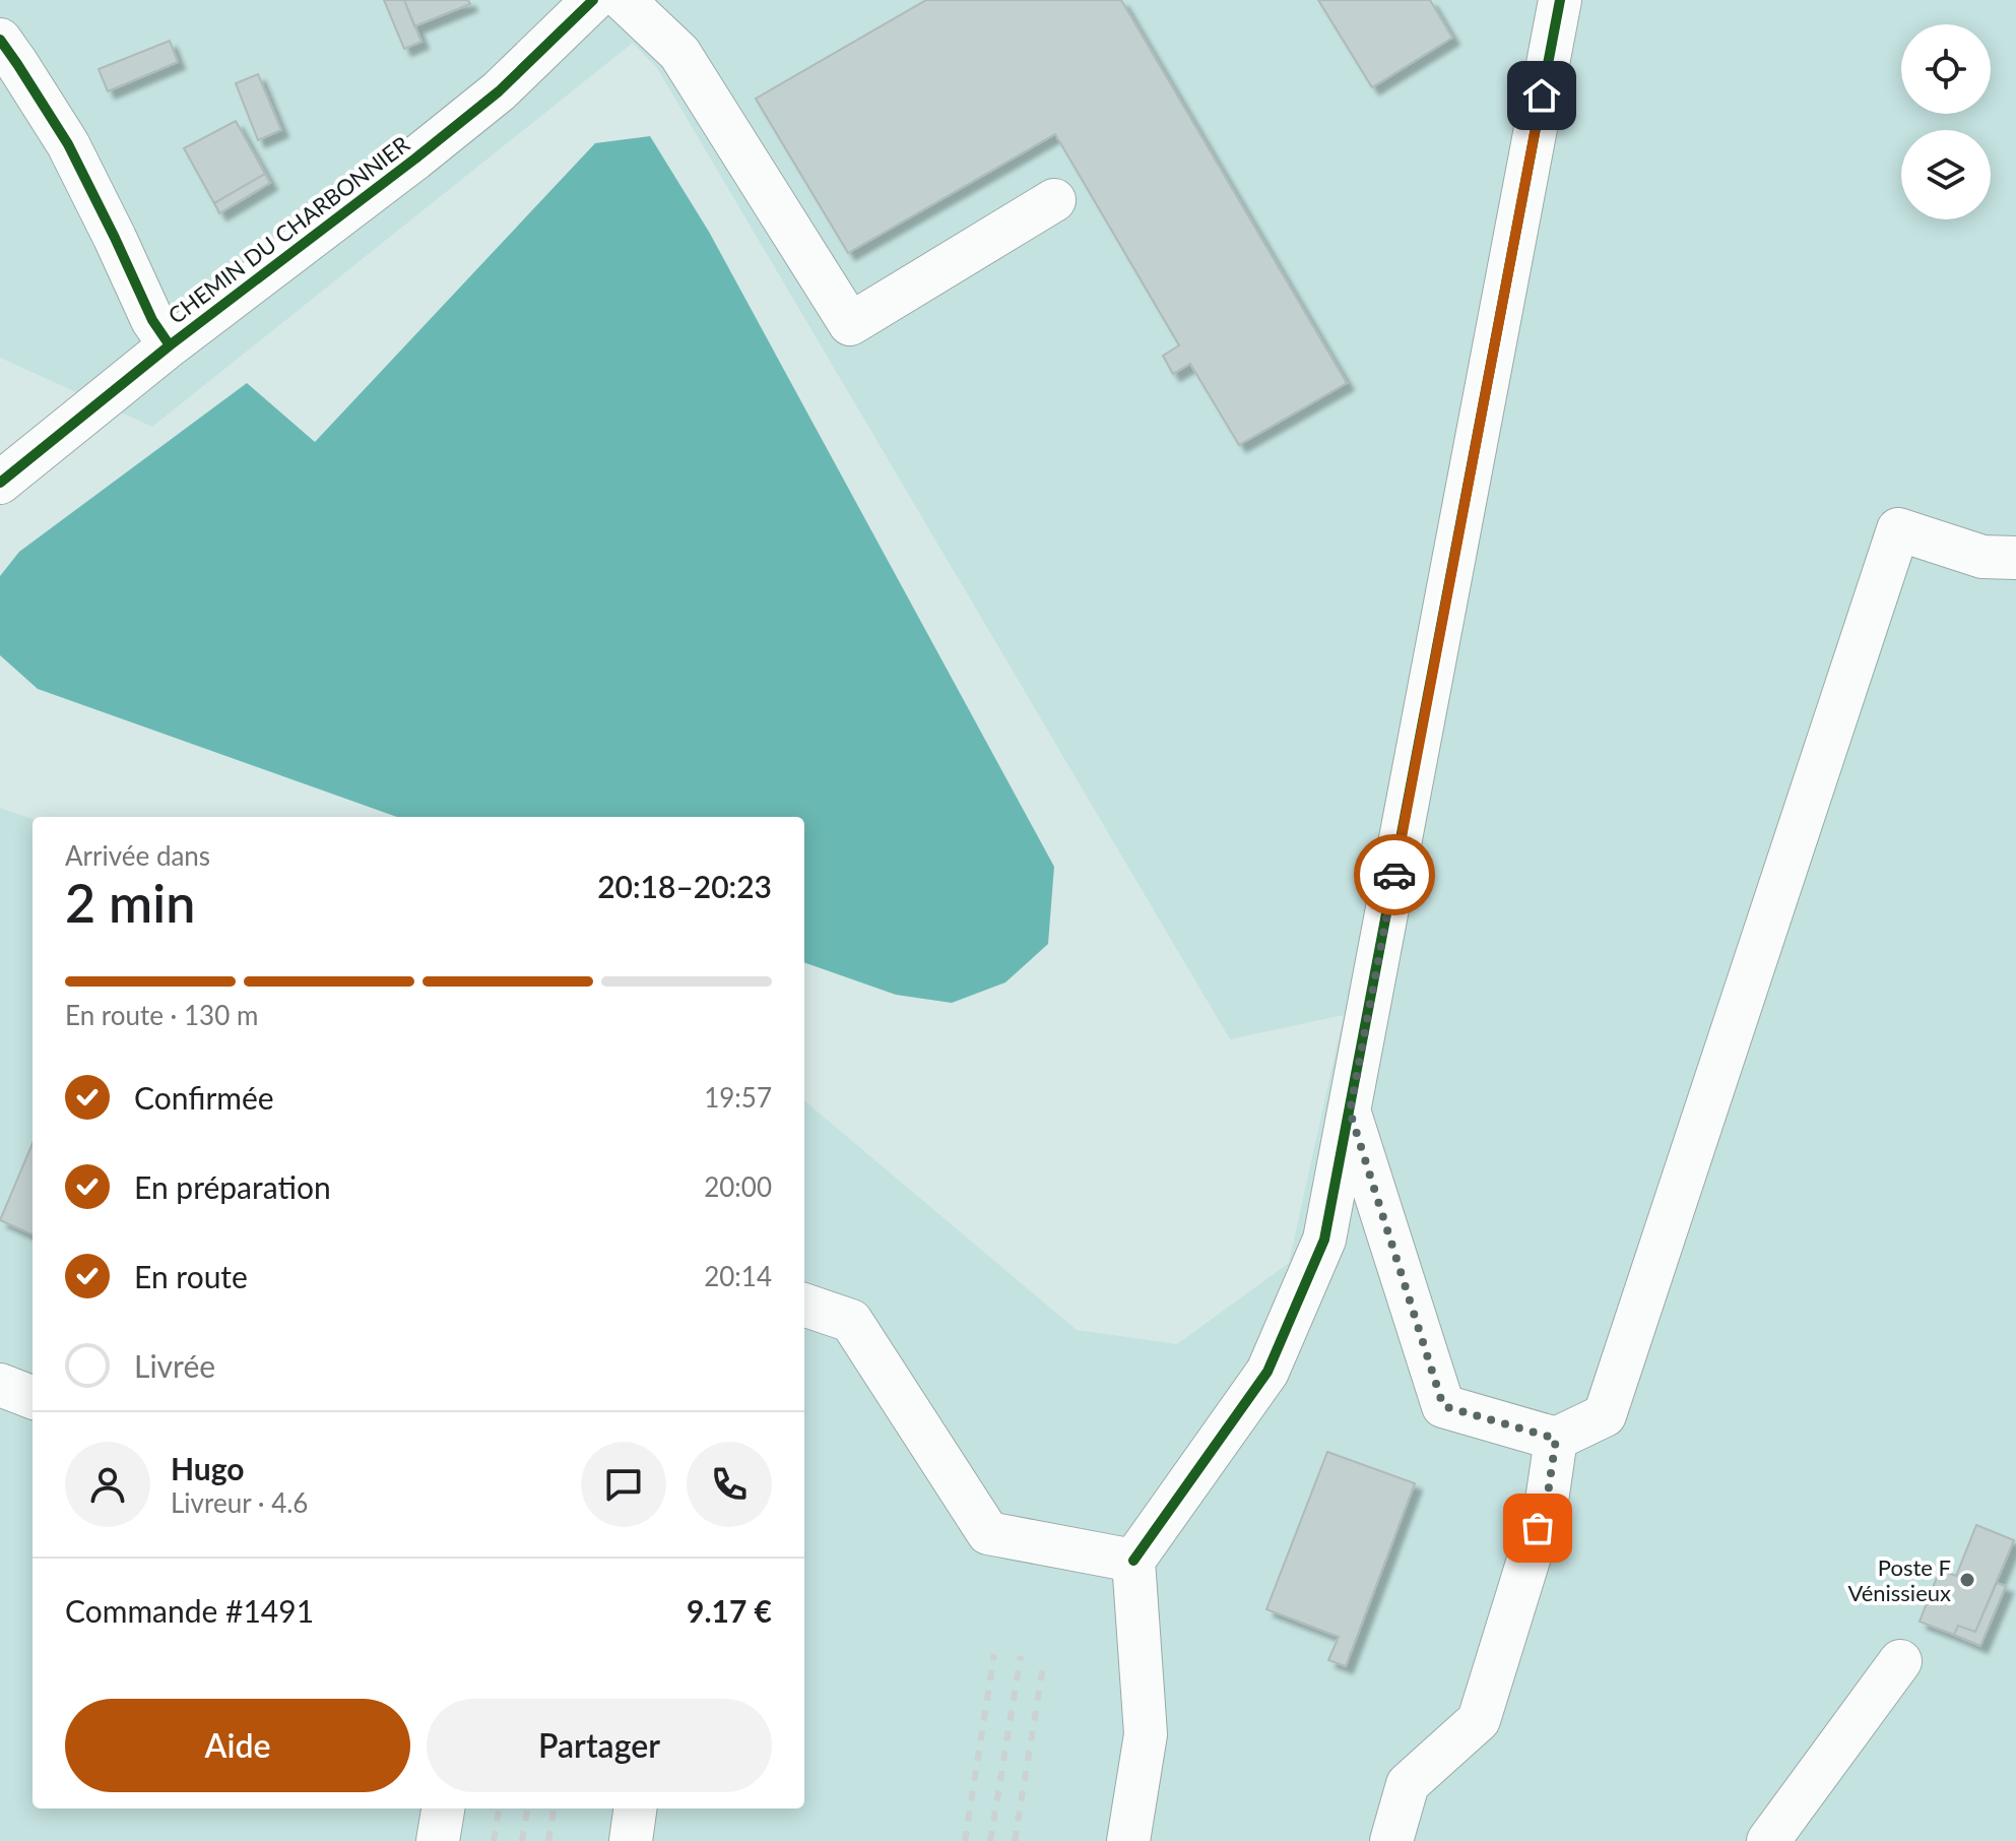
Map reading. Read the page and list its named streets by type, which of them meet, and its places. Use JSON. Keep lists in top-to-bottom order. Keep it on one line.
{"streets":{"street":["CHEMIN DU CHARBONNIER"]},"places":["Poste F Vénissieux"],"page":{"heading":["2 min","Arrivée dans","20:18–20:23"],"panel":["Hugo","Livreur · 4.6","Commande #1491","9.17 €"],"bar":"En route · 130 m","list":[["Confirmée","19:57"],["En préparation","20:00"],["En route","20:14"],"Livrée"],"buttons":["Aide","Partager"]}}
